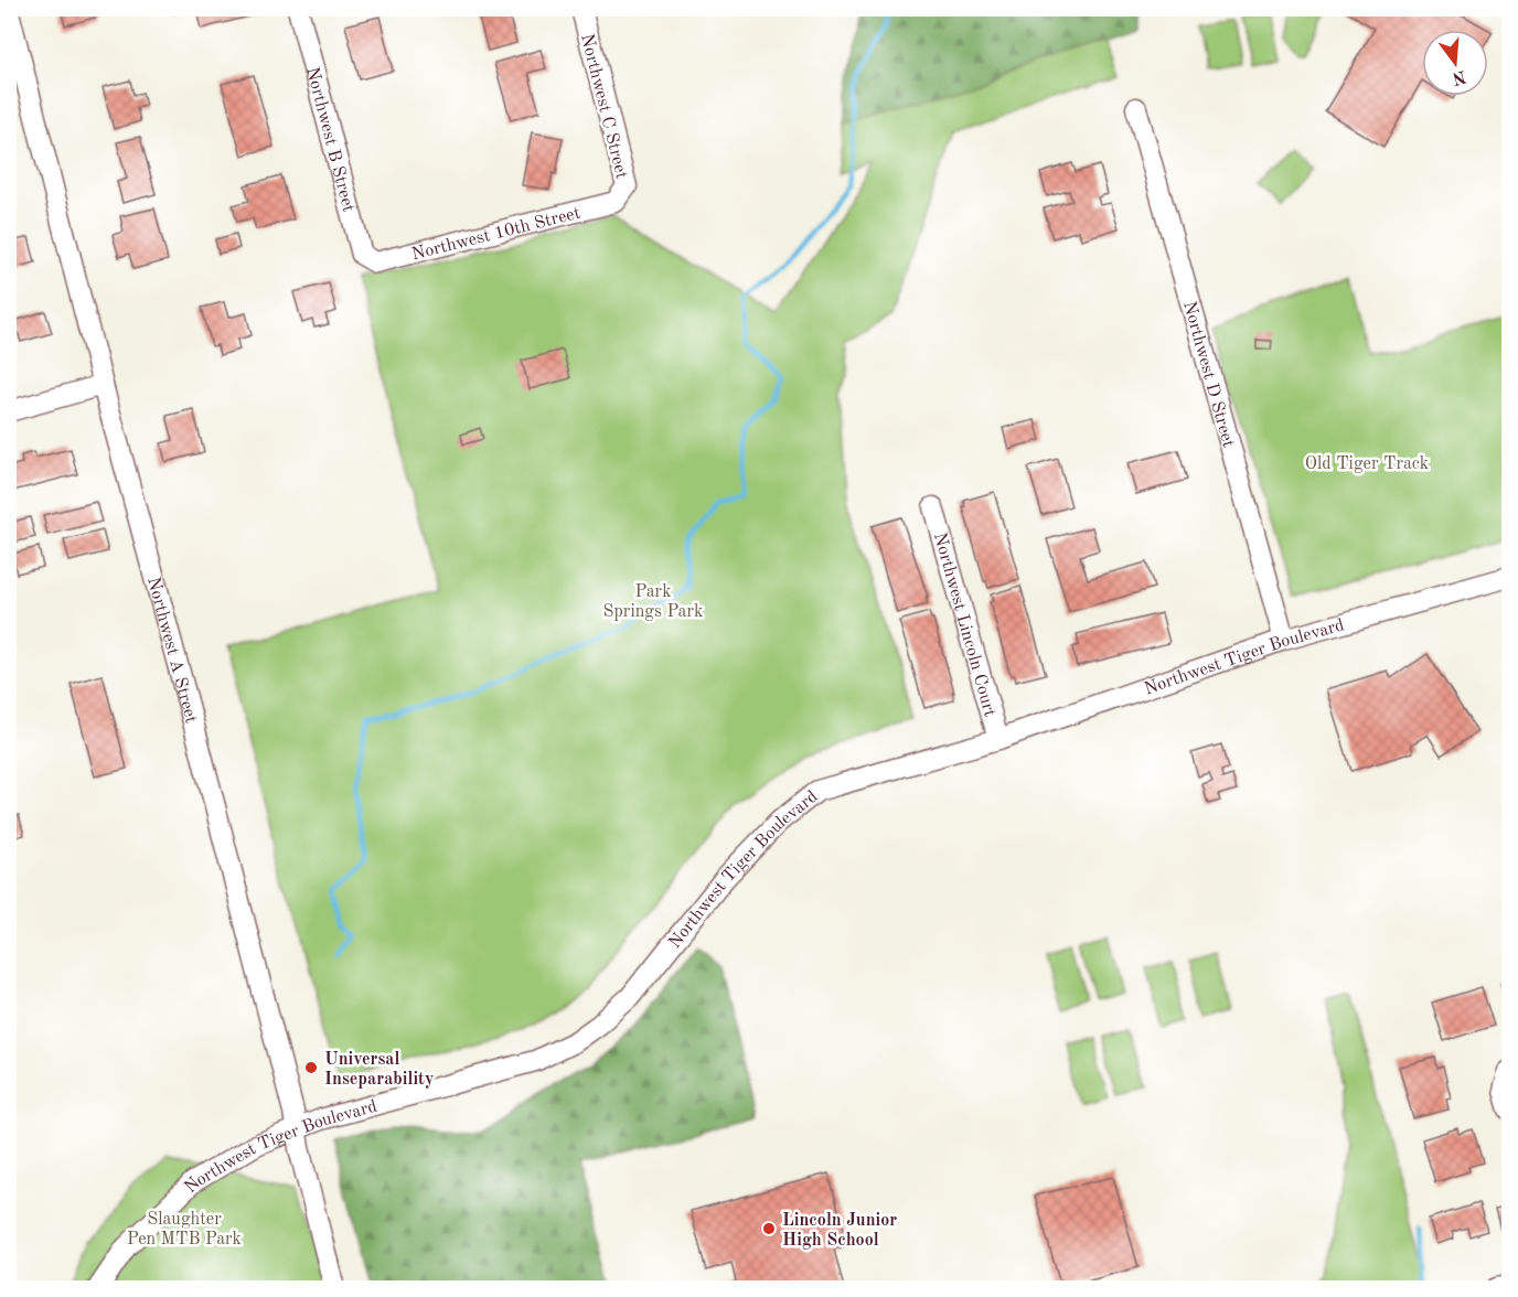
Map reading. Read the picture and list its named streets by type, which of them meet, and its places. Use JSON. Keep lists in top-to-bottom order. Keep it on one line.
{"streets":{"street":["Northwest C Street","Northwest B Street","Northwest 10th Street","Northwest D Street","Northwest Lincoln Court","Northwest A Street","Northwest Tiger Boulevard"]},"crossings":[["Northwest C Street","Northwest 10th Street"],["Northwest B Street","Northwest 10th Street"],["Northwest D Street","Northwest Tiger Boulevard"],["Northwest Lincoln Court","Northwest Tiger Boulevard"],["Northwest A Street","Northwest Tiger Boulevard"]],"parks":["Old Tiger Track","Park Springs Park","Slaughter Pen MTB Park"],"places":["Universal Inseparability","Lincoln Junior High School"],"north":"bottom"}
